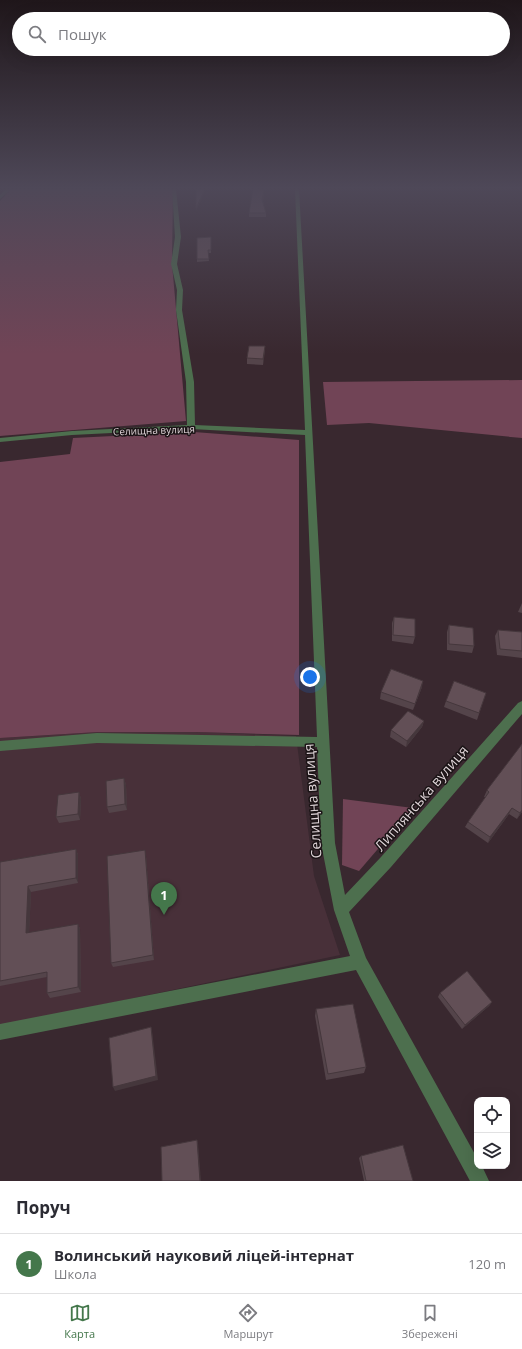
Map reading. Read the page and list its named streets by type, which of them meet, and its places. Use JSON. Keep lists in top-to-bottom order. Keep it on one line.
{"streets":{"street":["Селищна вулиця","Липлянська вулиця"]},"crossings":[["Селищна вулиця","Липлянська вулиця"]],"page":{"search":"Пошук","pins":"1","heading":"Поруч","list":[{"mark":"1","name":"Волинський науковий ліцей-інтернат","note":"Школа","value":"120 m"}],"nav":["Карта","Маршрут","Збережені"]}}
